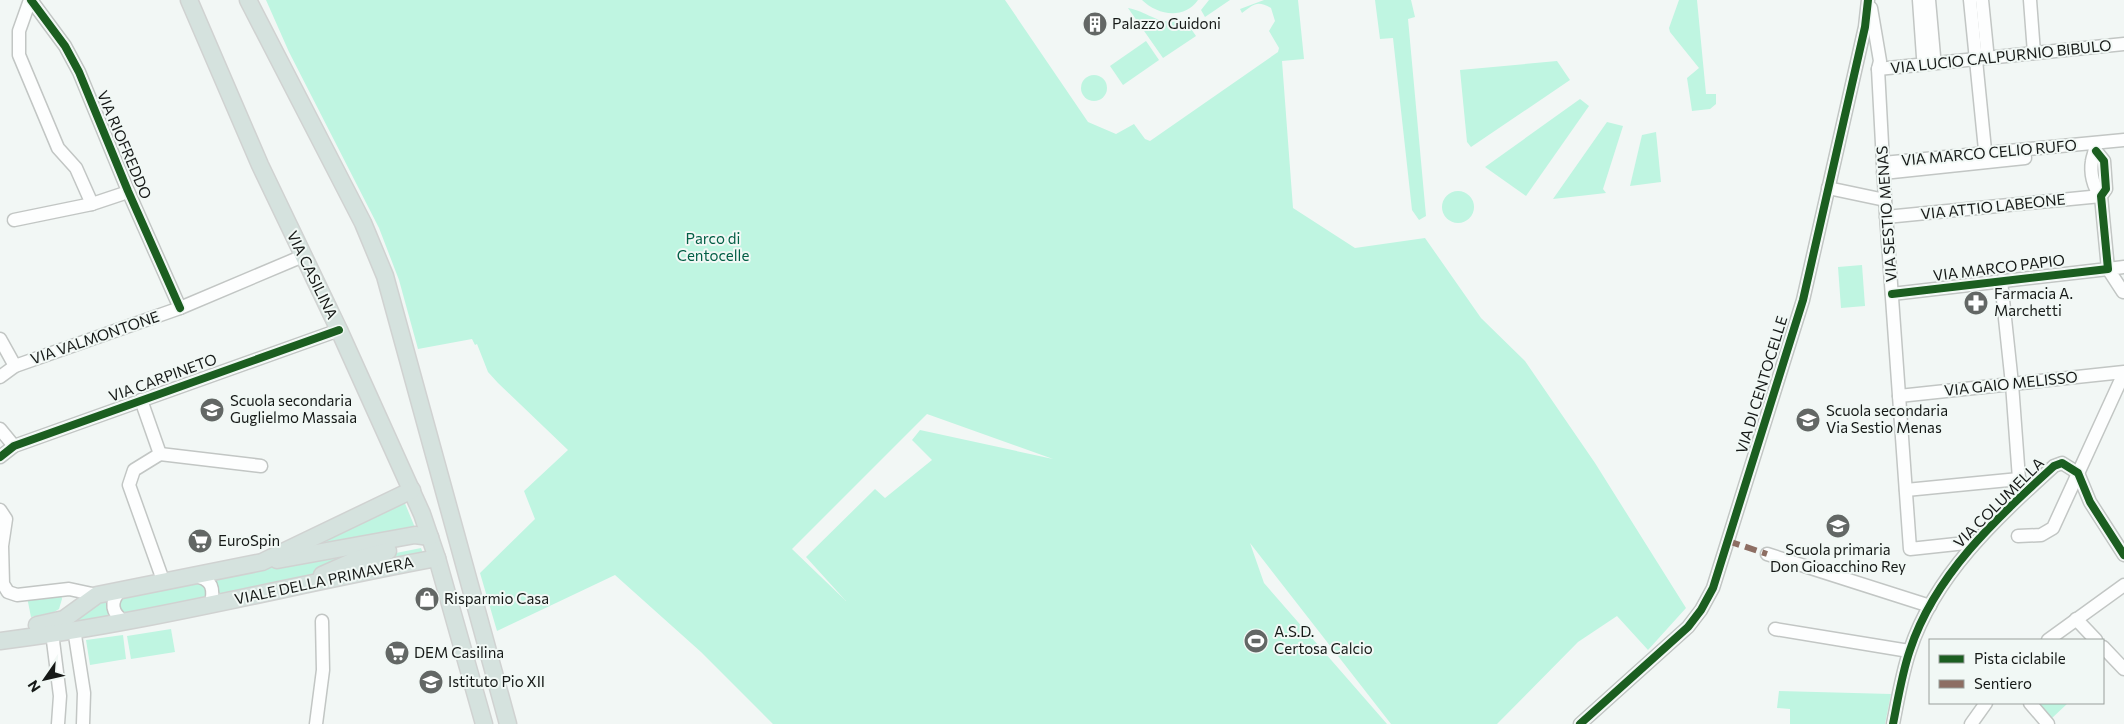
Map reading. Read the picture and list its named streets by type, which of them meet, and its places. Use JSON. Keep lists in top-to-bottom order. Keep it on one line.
{"streets":{"main road":["VIA CASILINA","VIALE DELLA PRIMAVERA"],"street":["VIA LUCIO CALPURNIO BIBULO","VIA RIOFREDDO","VIA MARCO CELIO RUFO","VIA ATTIO LABEONE","VIA SESTIO MENAS","VIA MARCO PAPIO","VIA VALMONTONE","VIA CARPINETO","VIA GAIO MELISSO","VIA DI CENTOCELLE","VIA COLUMELLA"]},"crossings":[["VIA LUCIO CALPURNIO BIBULO","VIA SESTIO MENAS"],["VIA RIOFREDDO","VIA VALMONTONE"],["VIA MARCO CELIO RUFO","VIA SESTIO MENAS"],["VIA ATTIO LABEONE","VIA SESTIO MENAS"],["VIA SESTIO MENAS","VIA MARCO PAPIO"],["VIA SESTIO MENAS","VIA GAIO MELISSO"],["VIA SESTIO MENAS","VIA DI CENTOCELLE"],["VIA SESTIO MENAS","VIA COLUMELLA"],["VIA CASILINA","VIA VALMONTONE"],["VIA CASILINA","VIA CARPINETO"],["VIA CASILINA","VIALE DELLA PRIMAVERA"]],"parks":["Parco di Centocelle"],"places":{"building":["Palazzo Guidoni"],"pharmacy":["Farmacia A. Marchetti"],"school or university":["Scuola secondaria Guglielmo Massaia","Scuola secondaria Via Sestio Menas","Scuola primaria Don Gioacchino Rey","Istituto Pio XII"],"supermarket":["EuroSpin","DEM Casilina"],"shop":["Risparmio Casa"],"sports":["A.S.D. Certosa Calcio"]},"legend":["Pista ciclabile","Sentiero"],"north":"bottom left"}
